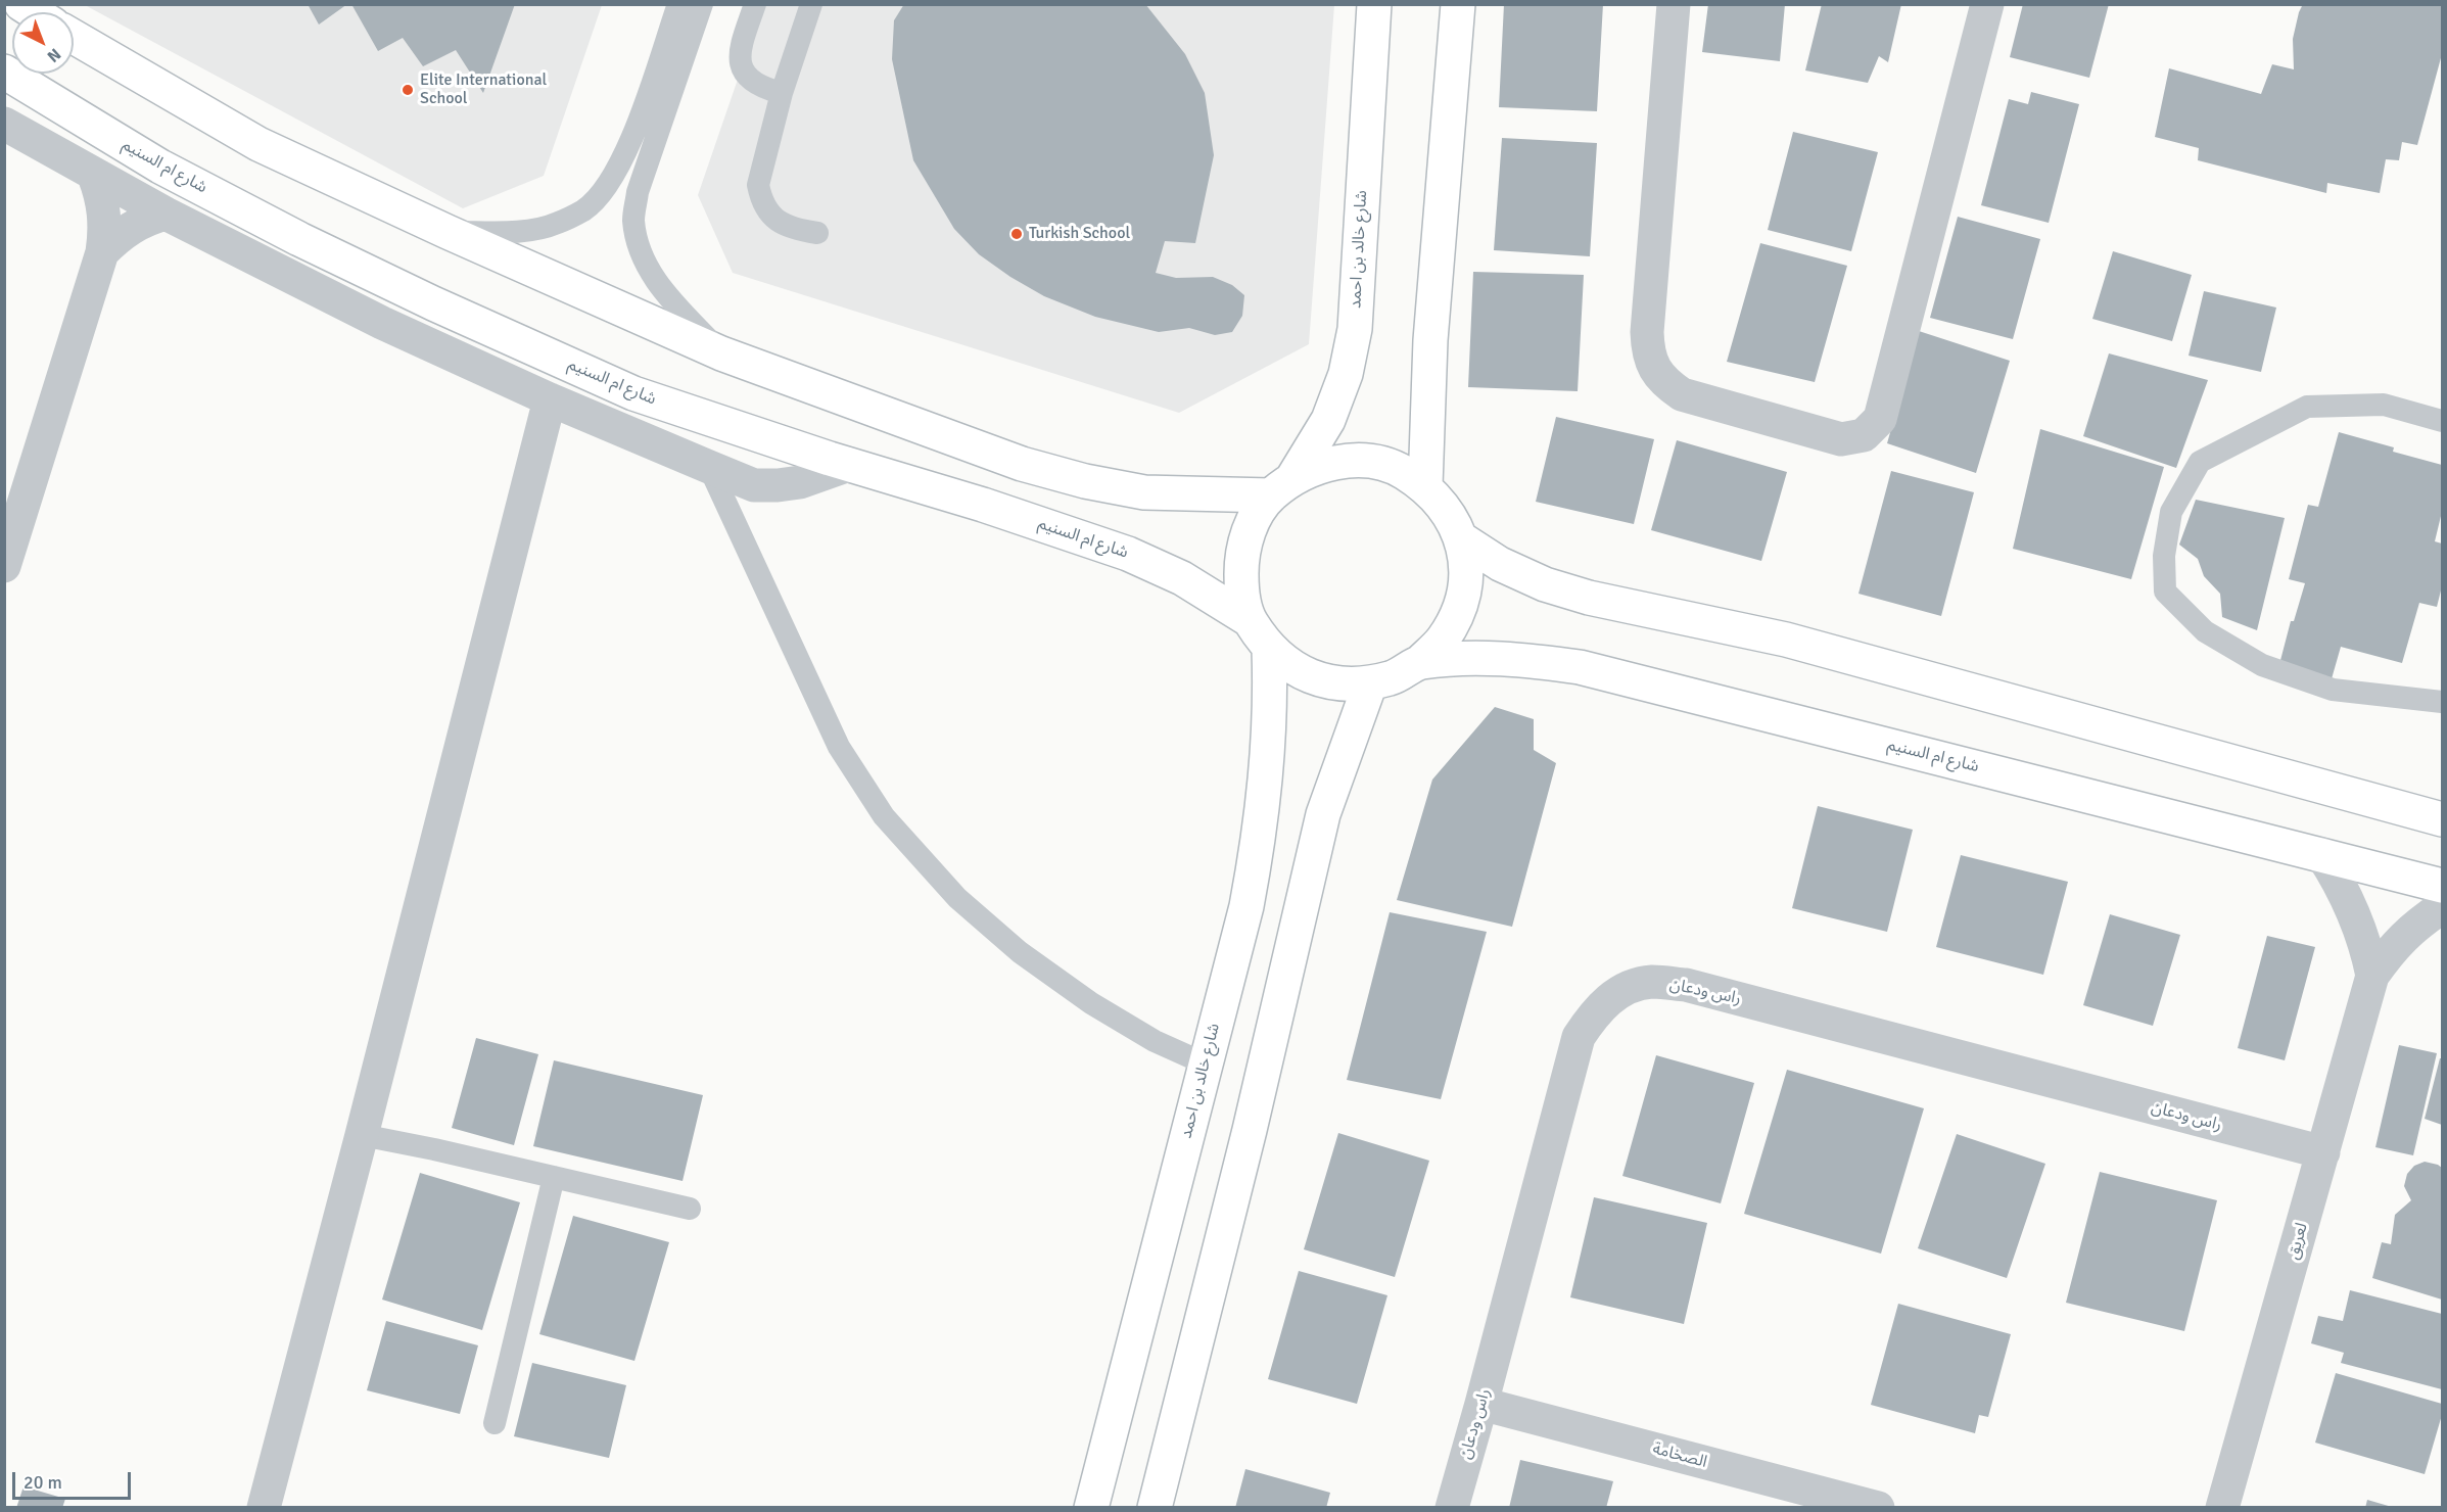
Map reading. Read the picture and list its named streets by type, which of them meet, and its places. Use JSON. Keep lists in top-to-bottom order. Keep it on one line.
{"streets":{"main road":["شارع ام السنيم","شارع خالد بن احمد"],"street":["راس ودعان","لعريق","الصخامة"]},"crossings":[["شارع ام السنيم","شارع خالد بن احمد"],["شارع ام السنيم","لعريق"],["راس ودعان","لعريق"],["راس ودعان","الصخامة"]],"places":["Elite International School","Turkish School"],"scale_bar":"20 m","north":"bottom right"}
